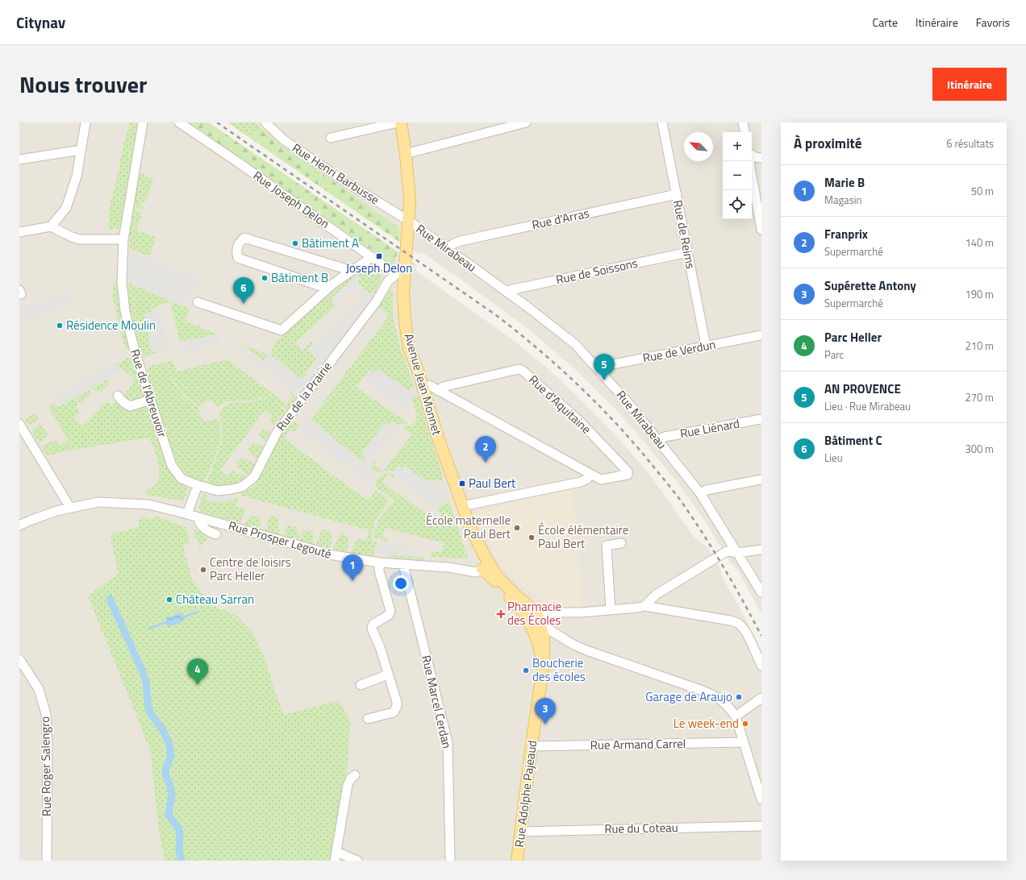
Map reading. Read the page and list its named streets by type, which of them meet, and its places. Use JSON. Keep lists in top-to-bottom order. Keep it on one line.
{"streets":{"main road":["Avenue Jean Monnet","Rue Adolphe Pajeaud"],"street":["Rue Henri Barbusse","Rue Joseph Delon","Rue d'Arras","Rue de Reims","Rue Mirabeau","Rue de Soissons","Rue de Verdun","Rue de l'Abreuvoir","Rue de la Prairie","Rue d'Aquitaine","Rue Liénard","Rue Prosper Legouté","Rue Marcel Cerdan","Rue Armand Carrel","Rue Roger Salengro","Rue du Coteau"]},"crossings":[["Rue Henri Barbusse","Rue Mirabeau"],["Rue Henri Barbusse","Avenue Jean Monnet"],["Rue Joseph Delon","Avenue Jean Monnet"],["Rue Joseph Delon","Rue de la Prairie"],["Rue d'Arras","Rue de Reims"],["Rue d'Arras","Rue Mirabeau"],["Rue de Reims","Rue de Soissons"],["Rue de Reims","Rue de Verdun"],["Rue Mirabeau","Rue de Soissons"],["Rue Mirabeau","Rue de Verdun"],["Rue Mirabeau","Avenue Jean Monnet"],["Rue Mirabeau","Rue Liénard"],["Avenue Jean Monnet","Rue de la Prairie"],["Avenue Jean Monnet","Rue d'Aquitaine"],["Avenue Jean Monnet","Rue Prosper Legouté"],["Rue de l'Abreuvoir","Rue de la Prairie"],["Rue Prosper Legouté","Rue Marcel Cerdan"],["Rue Armand Carrel","Rue Adolphe Pajeaud"],["Rue Adolphe Pajeaud","Rue du Coteau"]],"places":{"other":["Bâtiment A","Bâtiment B","Résidence Moulin","École maternelle Paul Bert","École élémentaire Paul Bert","Centre de loisirs Parc Heller","Château Sarran","Boucherie des écoles","Garage de Araujo","Le week-end"],"transit":["Joseph Delon","Paul Bert"],"health":["Pharmacie des Écoles"]},"north":"top left","page":{"header":"Citynav","nav":["Carte","Itinéraire","Favoris"],"title":"Nous trouver","buttons":"Itinéraire","heading":["À proximité","6 résultats"],"map_buttons":["+","−"],"list":[{"mark":"1","name":"Marie B","note":"Magasin","value":"50 m"},{"mark":"2","name":"Franprix","note":"Supermarché","value":"140 m"},{"mark":"3","name":"Supérette Antony","note":"Supermarché","value":"190 m"},{"mark":"4","name":"Parc Heller","note":"Parc","value":"210 m"},{"mark":"5","name":"AN PROVENCE","note":"Lieu · Rue Mirabeau","value":"270 m"},{"mark":"6","name":"Bâtiment C","note":"Lieu","value":"300 m"}],"pins":["6","5","2","1","4","3"]}}
